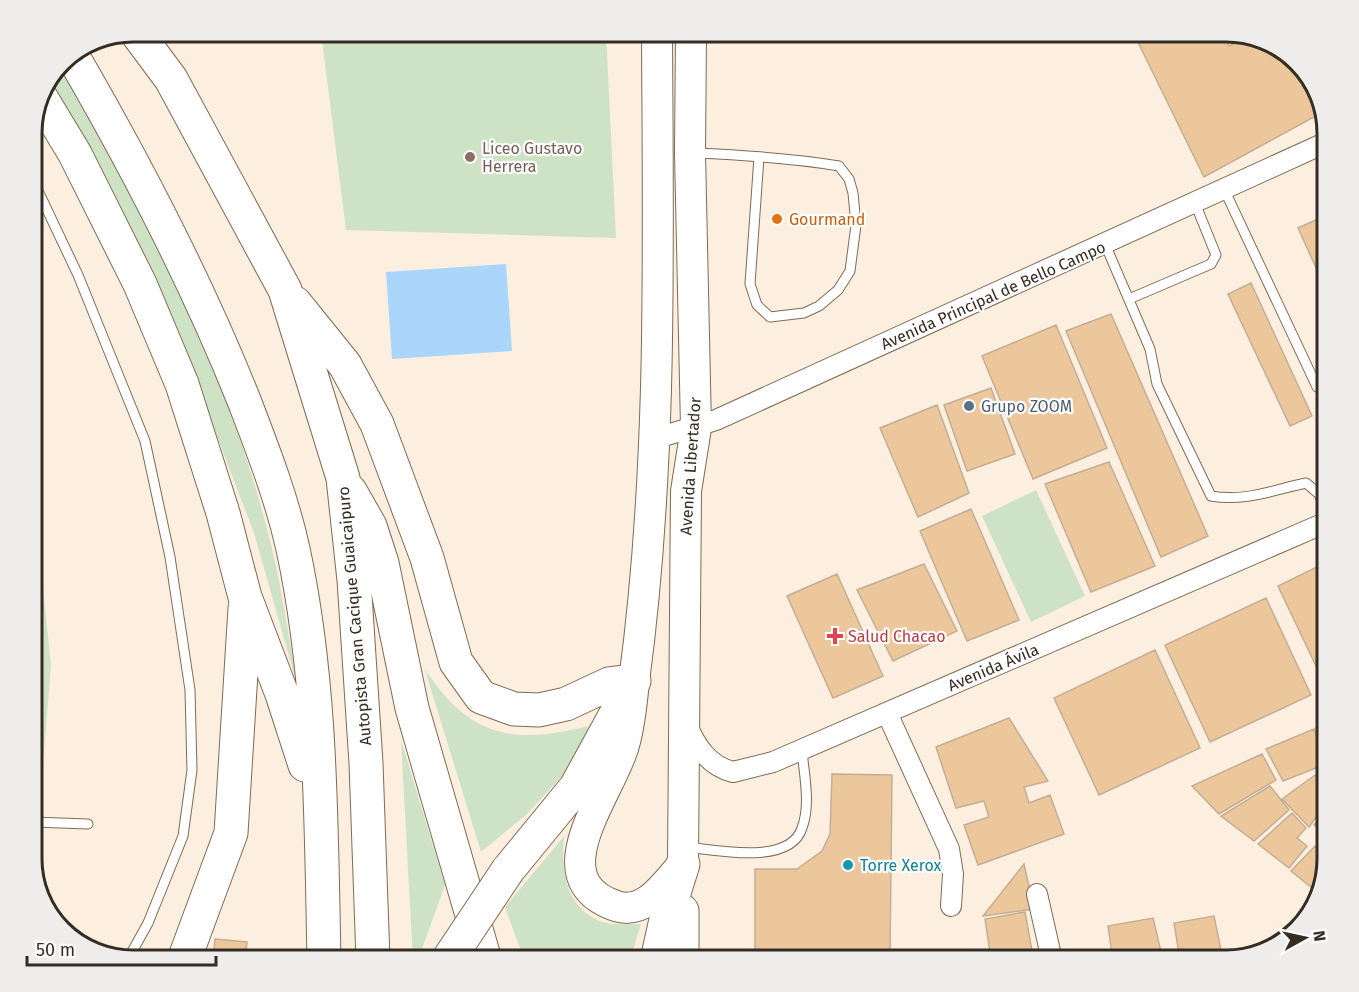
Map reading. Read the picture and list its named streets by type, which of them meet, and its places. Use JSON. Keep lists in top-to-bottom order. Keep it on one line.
{"streets":{"highway":["Autopista Gran Cacique Guaicaipuro"],"main road":["Avenida Libertador"],"street":["Avenida Principal de Bello Campo","Avenida Ávila"]},"crossings":[["Avenida Principal de Bello Campo","Avenida Libertador"],["Avenida Libertador","Avenida Ávila"]],"places":{"other":["Liceo Gustavo Herrera","Gourmand","Grupo ZOOM","Torre Xerox"],"health":["Salud Chacao"]},"scale_bar":"50 m","north":"right"}
